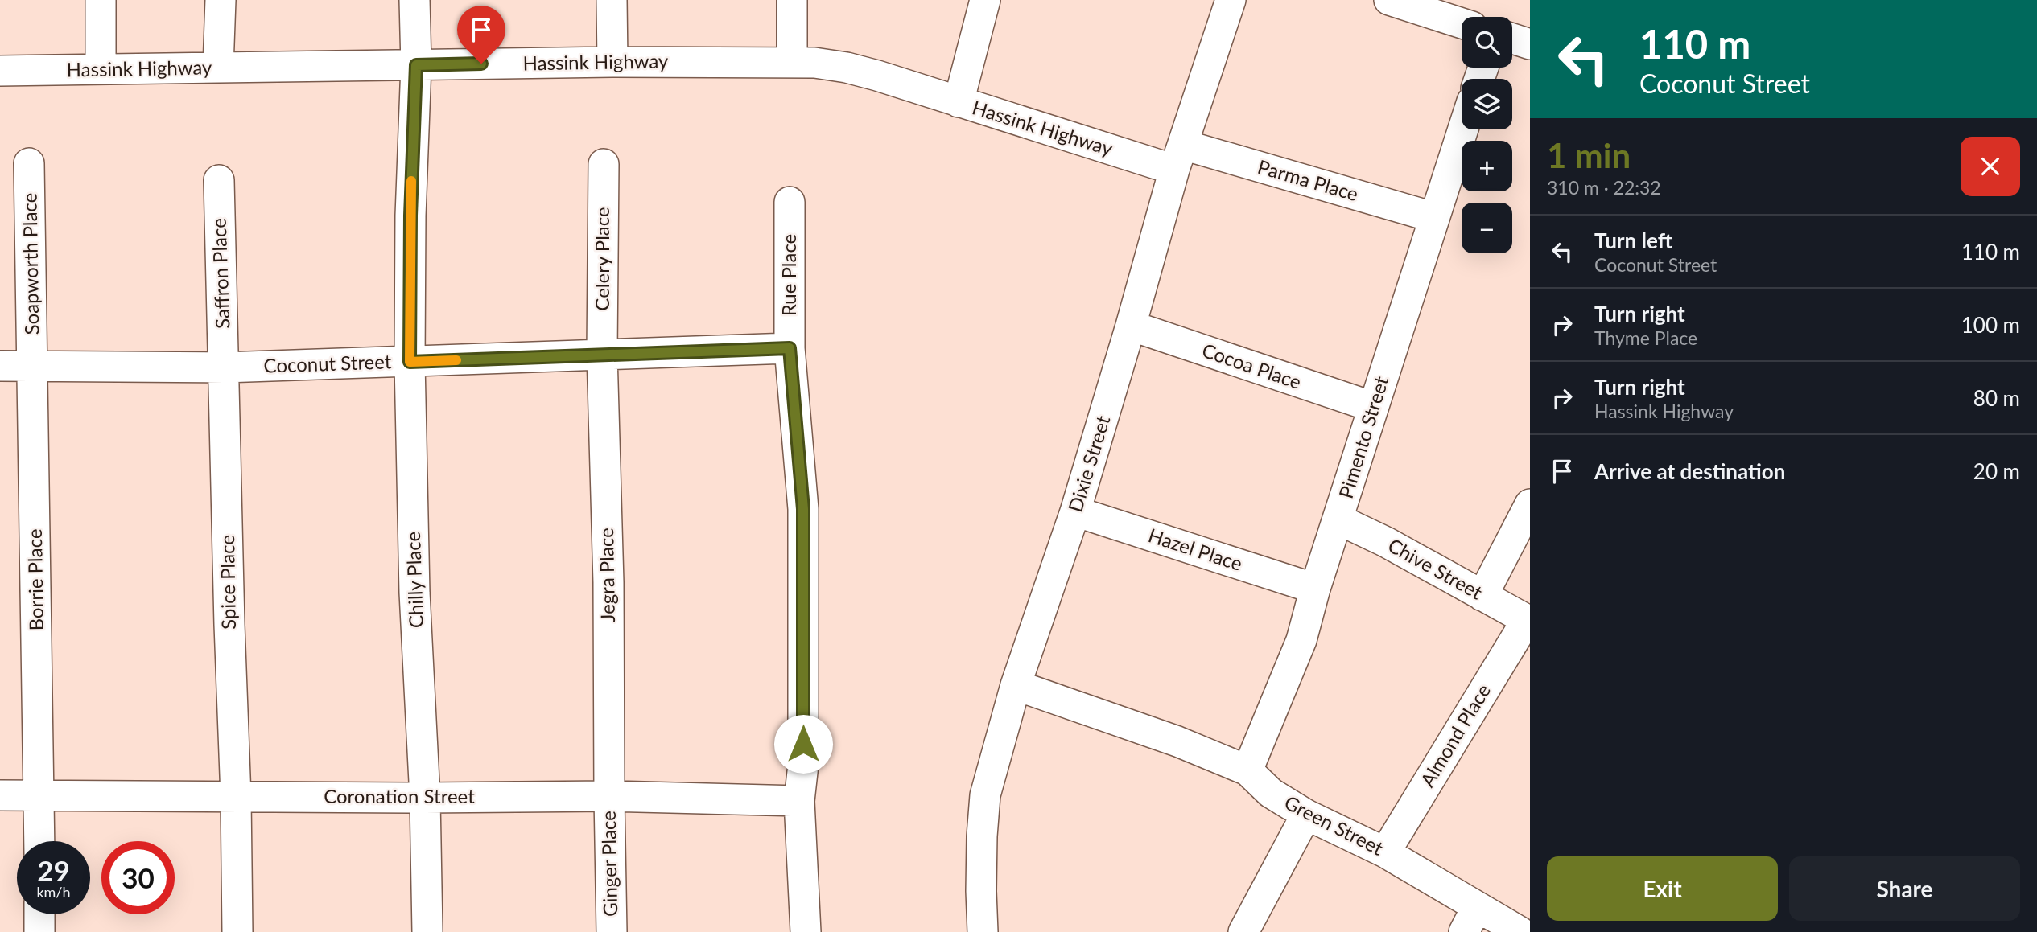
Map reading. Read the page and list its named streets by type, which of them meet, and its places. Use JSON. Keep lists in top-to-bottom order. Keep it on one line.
{"streets":{"street":["Hassink Highway","Parma Place","Celery Place","Soapworth Place","Saffron Place","Rue Place","Coconut Street","Cocoa Place","Pimento Street","Dixie Street","Hazel Place","Chive Street","Jegra Place","Borrie Place","Chilly Place","Spice Place","Almond Place","Coronation Street","Green Street","Ginger Place"]},"crossings":[["Hassink Highway","Parma Place"],["Hassink Highway","Dixie Street"],["Hassink Highway","Chilly Place"],["Parma Place","Pimento Street"],["Parma Place","Dixie Street"],["Celery Place","Coconut Street"],["Celery Place","Jegra Place"],["Soapworth Place","Coconut Street"],["Soapworth Place","Borrie Place"],["Saffron Place","Coconut Street"],["Saffron Place","Spice Place"],["Rue Place","Coconut Street"],["Rue Place","Coronation Street"],["Coconut Street","Jegra Place"],["Coconut Street","Borrie Place"],["Coconut Street","Chilly Place"],["Coconut Street","Spice Place"],["Cocoa Place","Pimento Street"],["Cocoa Place","Dixie Street"],["Pimento Street","Hazel Place"],["Pimento Street","Chive Street"],["Pimento Street","Green Street"],["Dixie Street","Hazel Place"],["Dixie Street","Green Street"],["Chive Street","Almond Place"],["Jegra Place","Coronation Street"],["Jegra Place","Ginger Place"],["Borrie Place","Coronation Street"],["Chilly Place","Coronation Street"],["Spice Place","Coronation Street"],["Almond Place","Green Street"],["Coronation Street","Ginger Place"]],"page":{"turn":["110 m","Coconut Street"],"map_buttons":["+","−"],"heading":["1 min","310 m · 22:32"],"list":[{"name":"Turn left","note":"Coconut Street","value":"110 m"},{"name":"Turn right","note":"Thyme Place","value":"100 m"},{"name":"Turn right","note":"Hassink Highway","value":"80 m"},{"name":"Arrive at destination","value":"20 m"}],"speed":"29 km/h","limit":"30","buttons":["Exit","Share"]}}
